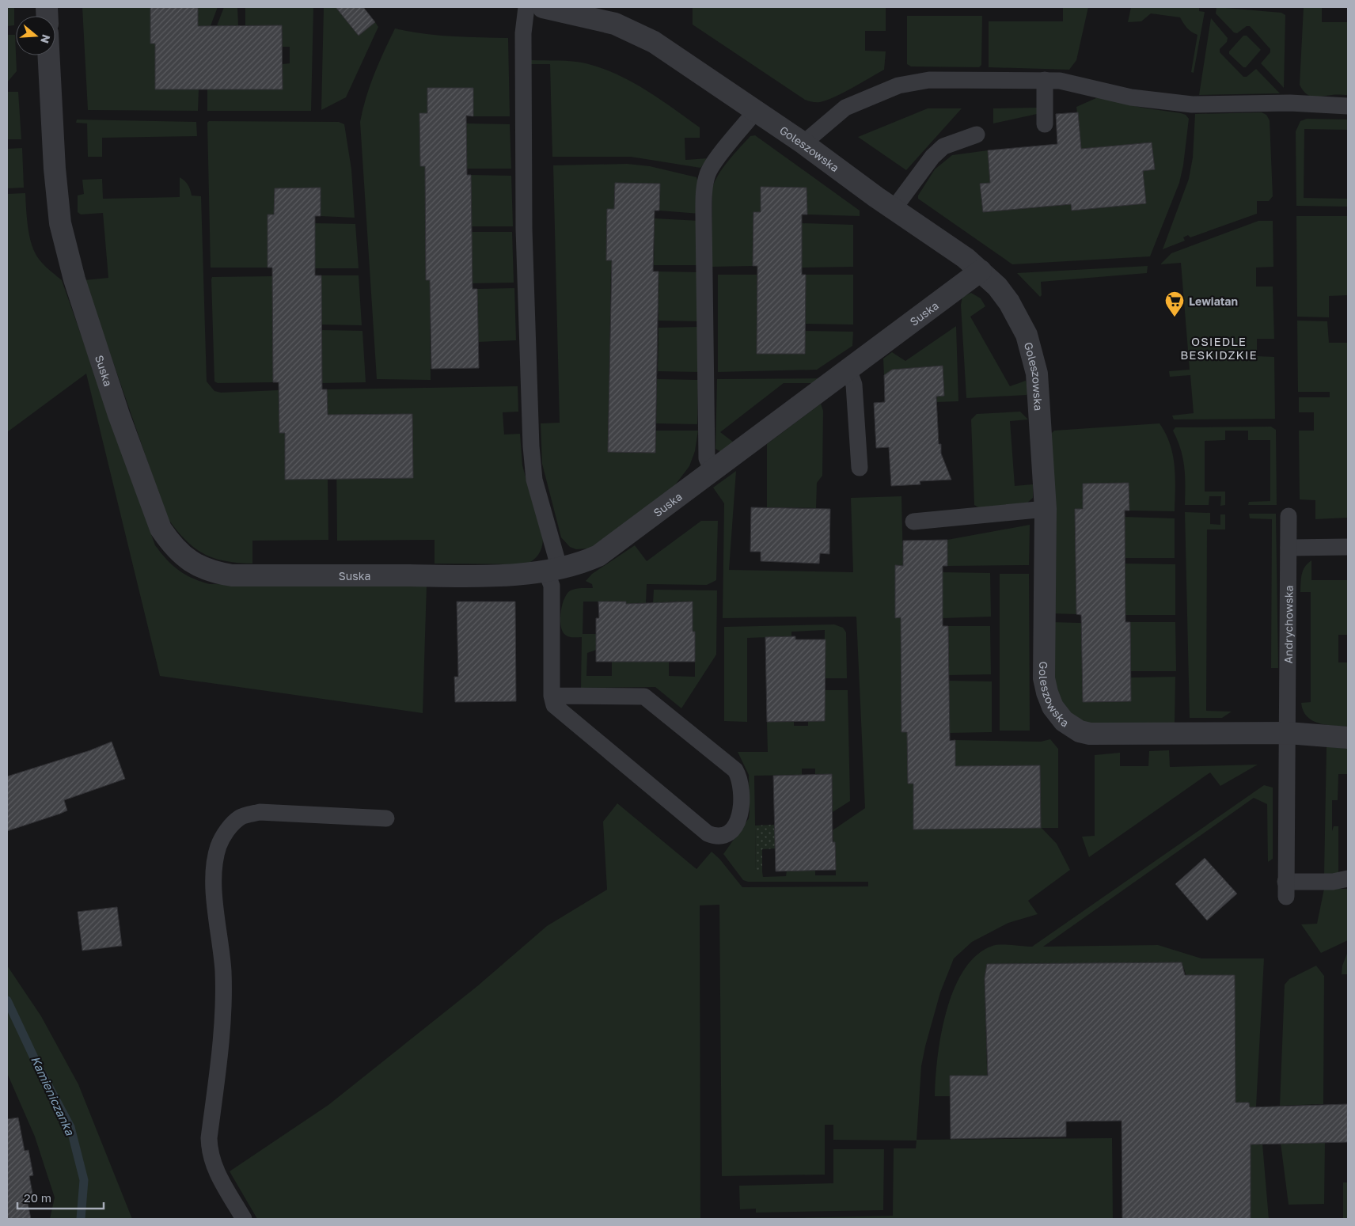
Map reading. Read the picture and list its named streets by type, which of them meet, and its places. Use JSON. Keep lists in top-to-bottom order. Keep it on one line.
{"streets":{"street":["Goleszowska","Suska"],"lane":["Andrychowska"]},"crossings":[["Goleszowska","Suska"],["Goleszowska","Andrychowska"]],"districts":["OSIEDLE BESKIDZKIE"],"water":["Kamieniczanka"],"places":{"supermarket":["Lewiatan"]},"scale_bar":"20 m","north":"right"}
